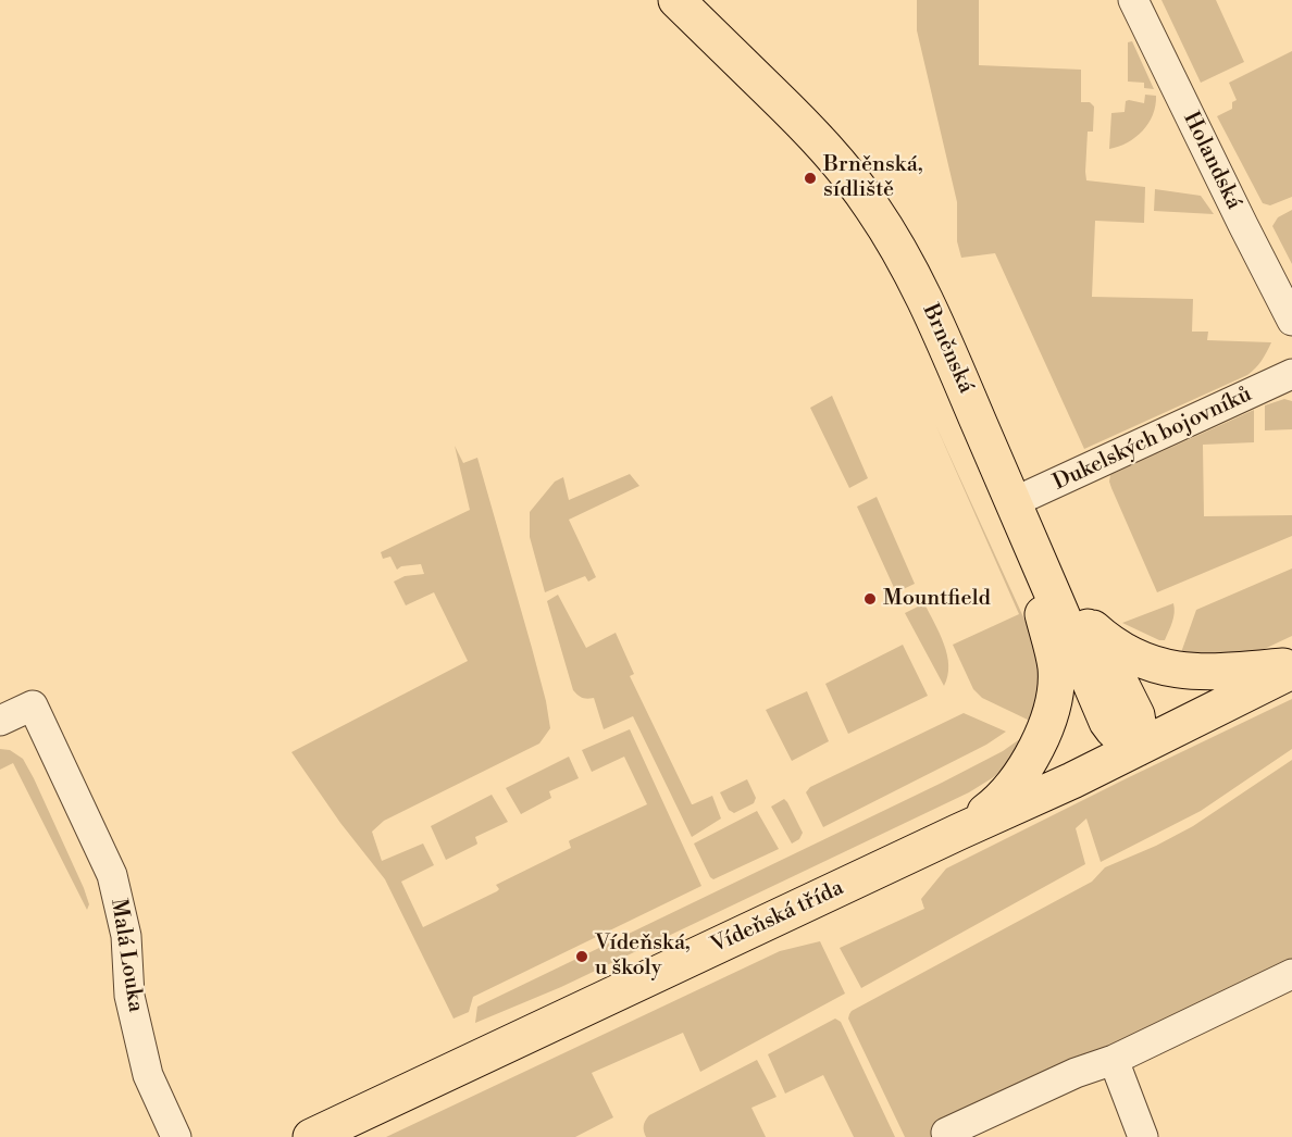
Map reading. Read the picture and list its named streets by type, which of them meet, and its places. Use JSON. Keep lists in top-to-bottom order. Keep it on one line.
{"streets":{"main road":["Brněnská","Vídeňská třída"],"street":["Holandská","Dukelských bojovníků","Malá Louka"]},"crossings":[["Brněnská","Dukelských bojovníků"],["Brněnská","Vídeňská třída"]],"places":["Brněnská, sídliště","Mountfield","Vídeňská, u školy"]}
